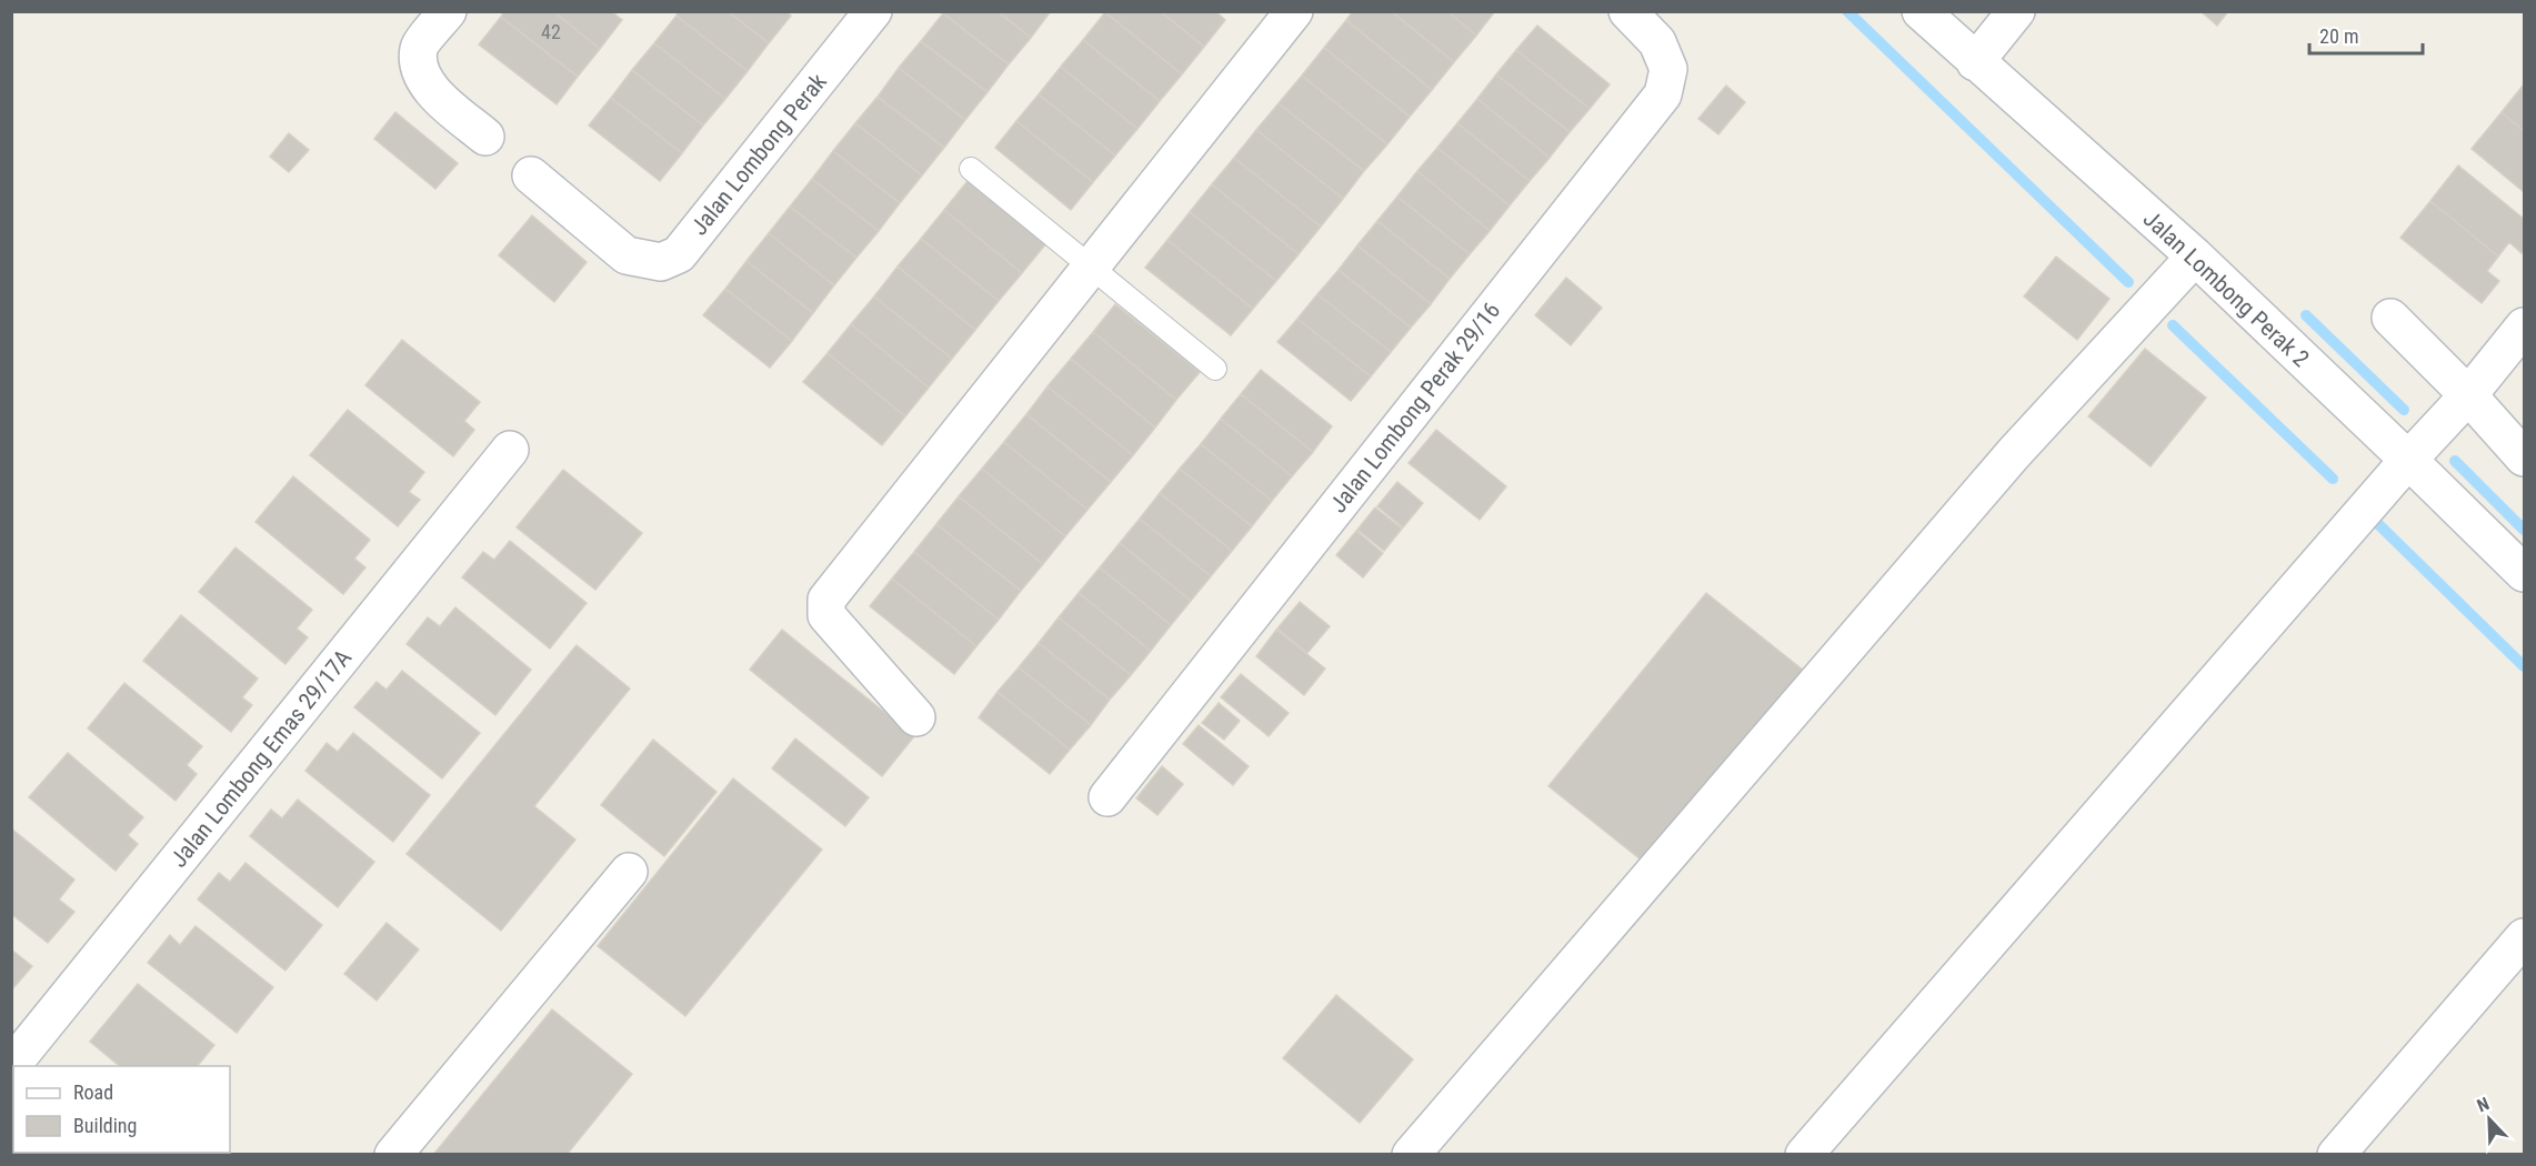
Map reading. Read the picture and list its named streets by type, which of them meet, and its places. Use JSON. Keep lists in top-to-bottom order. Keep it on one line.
{"streets":{"street":["Jalan Lombong Perak","Jalan Lombong Perak 2","Jalan Lombong Perak 29/16","Jalan Lombong Emas 29/17A"]},"house_numbers":["42"],"legend":["Road","Building"],"scale_bar":"20 m","north":"top left"}
